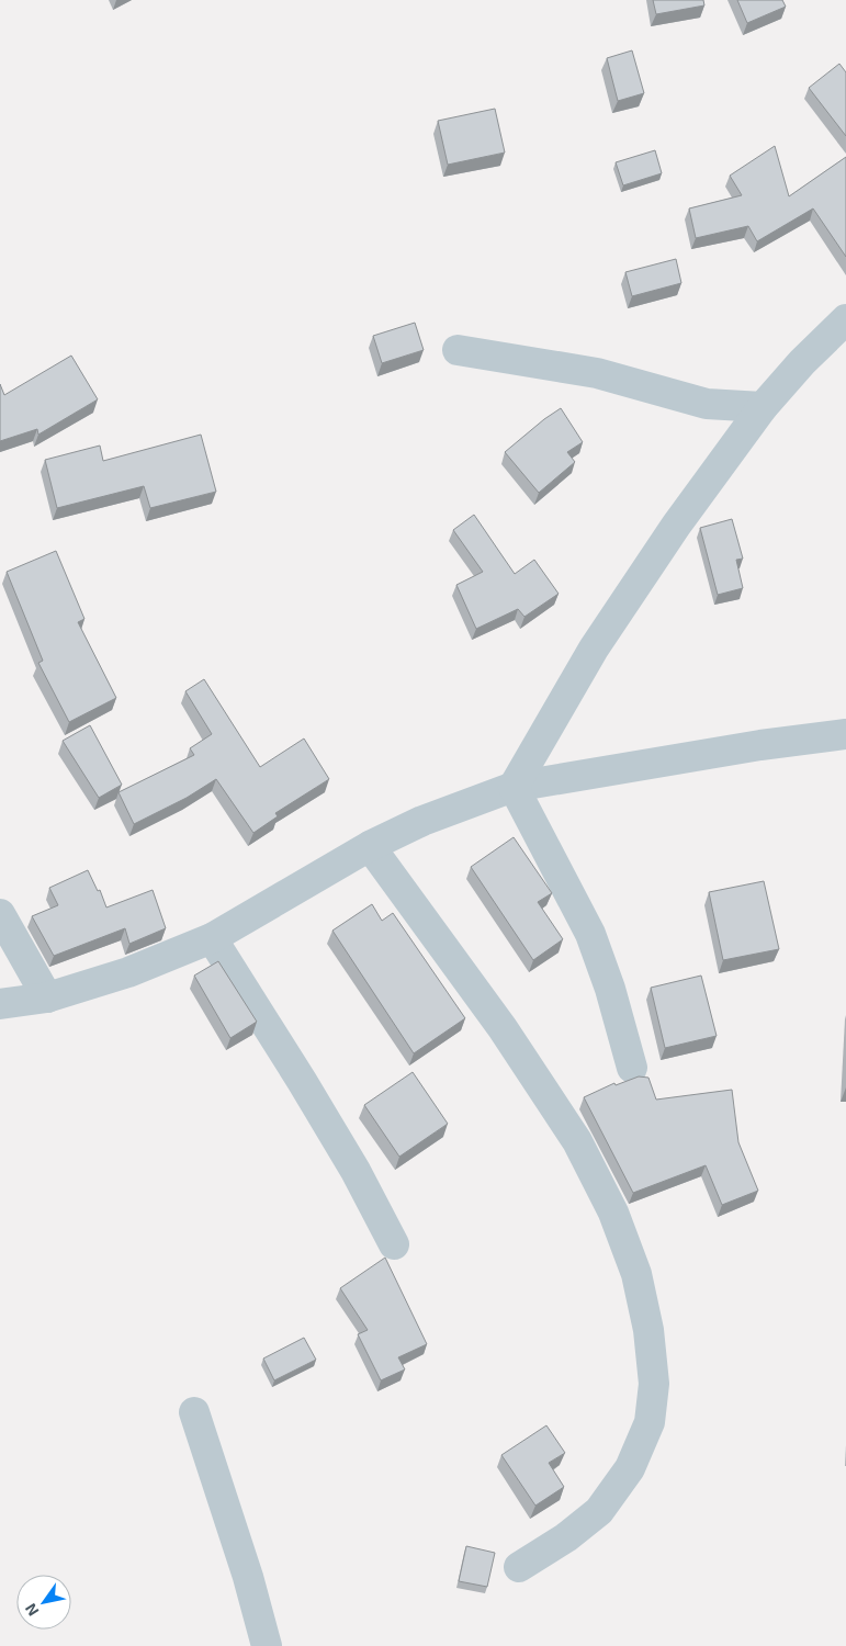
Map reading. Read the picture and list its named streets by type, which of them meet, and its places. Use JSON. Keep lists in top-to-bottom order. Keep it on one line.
{"north":"bottom left"}
